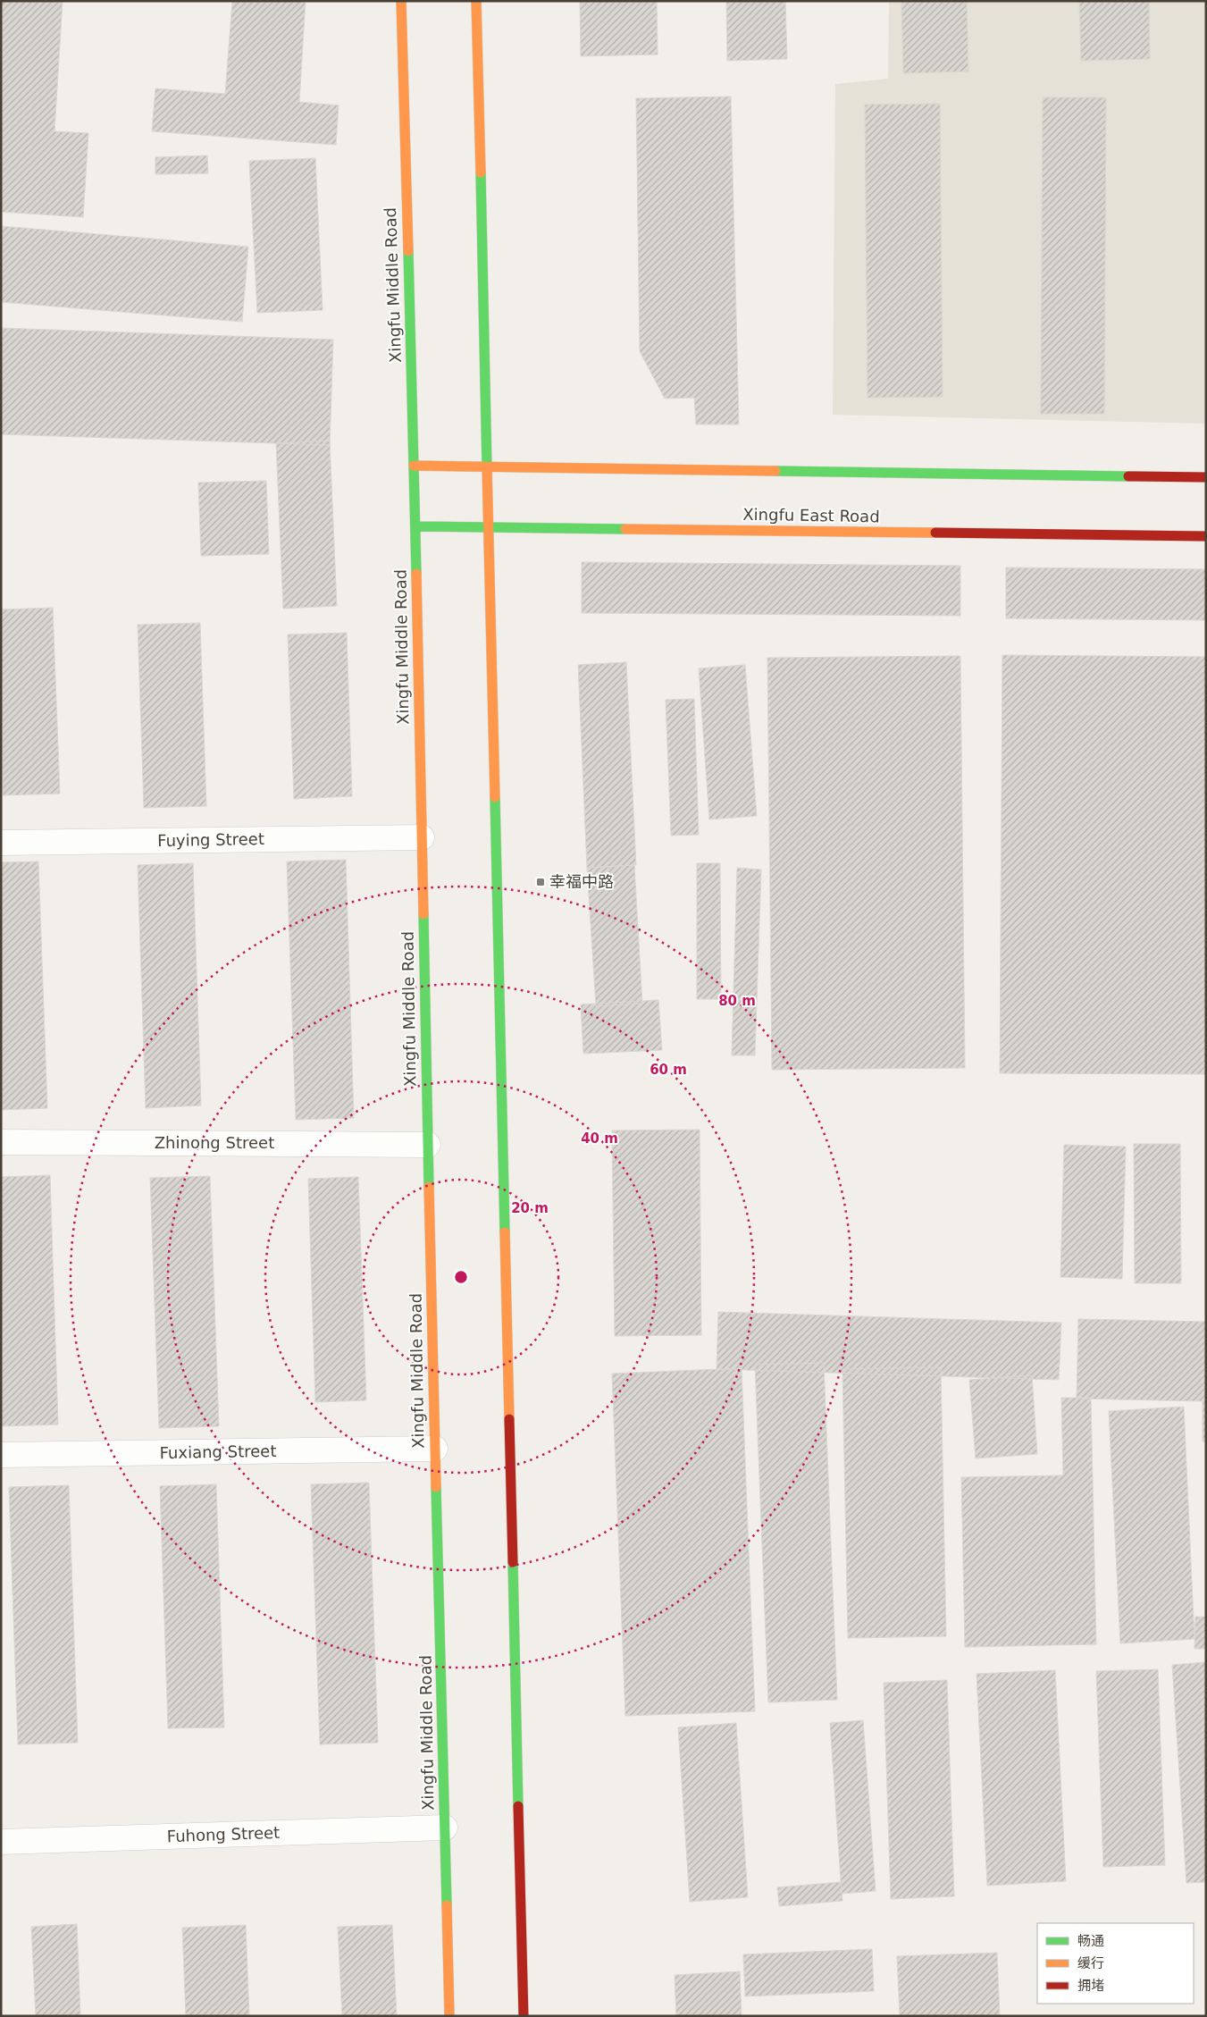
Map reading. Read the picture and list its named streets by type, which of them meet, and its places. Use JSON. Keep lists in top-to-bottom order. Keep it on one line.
{"streets":{"street":["Xingfu Middle Road","Xingfu East Road","Fuying Street","Zhinong Street","Fuxiang Street","Fuhong Street"]},"crossings":[["Xingfu Middle Road","Xingfu East Road"],["Xingfu Middle Road","Fuying Street"],["Xingfu Middle Road","Zhinong Street"],["Xingfu Middle Road","Fuxiang Street"],["Xingfu Middle Road","Fuhong Street"]],"places":{"transit":["幸福中路"]},"legend":["畅通","缓行","拥堵"],"rings":["80 m","60 m","40 m","20 m"]}
